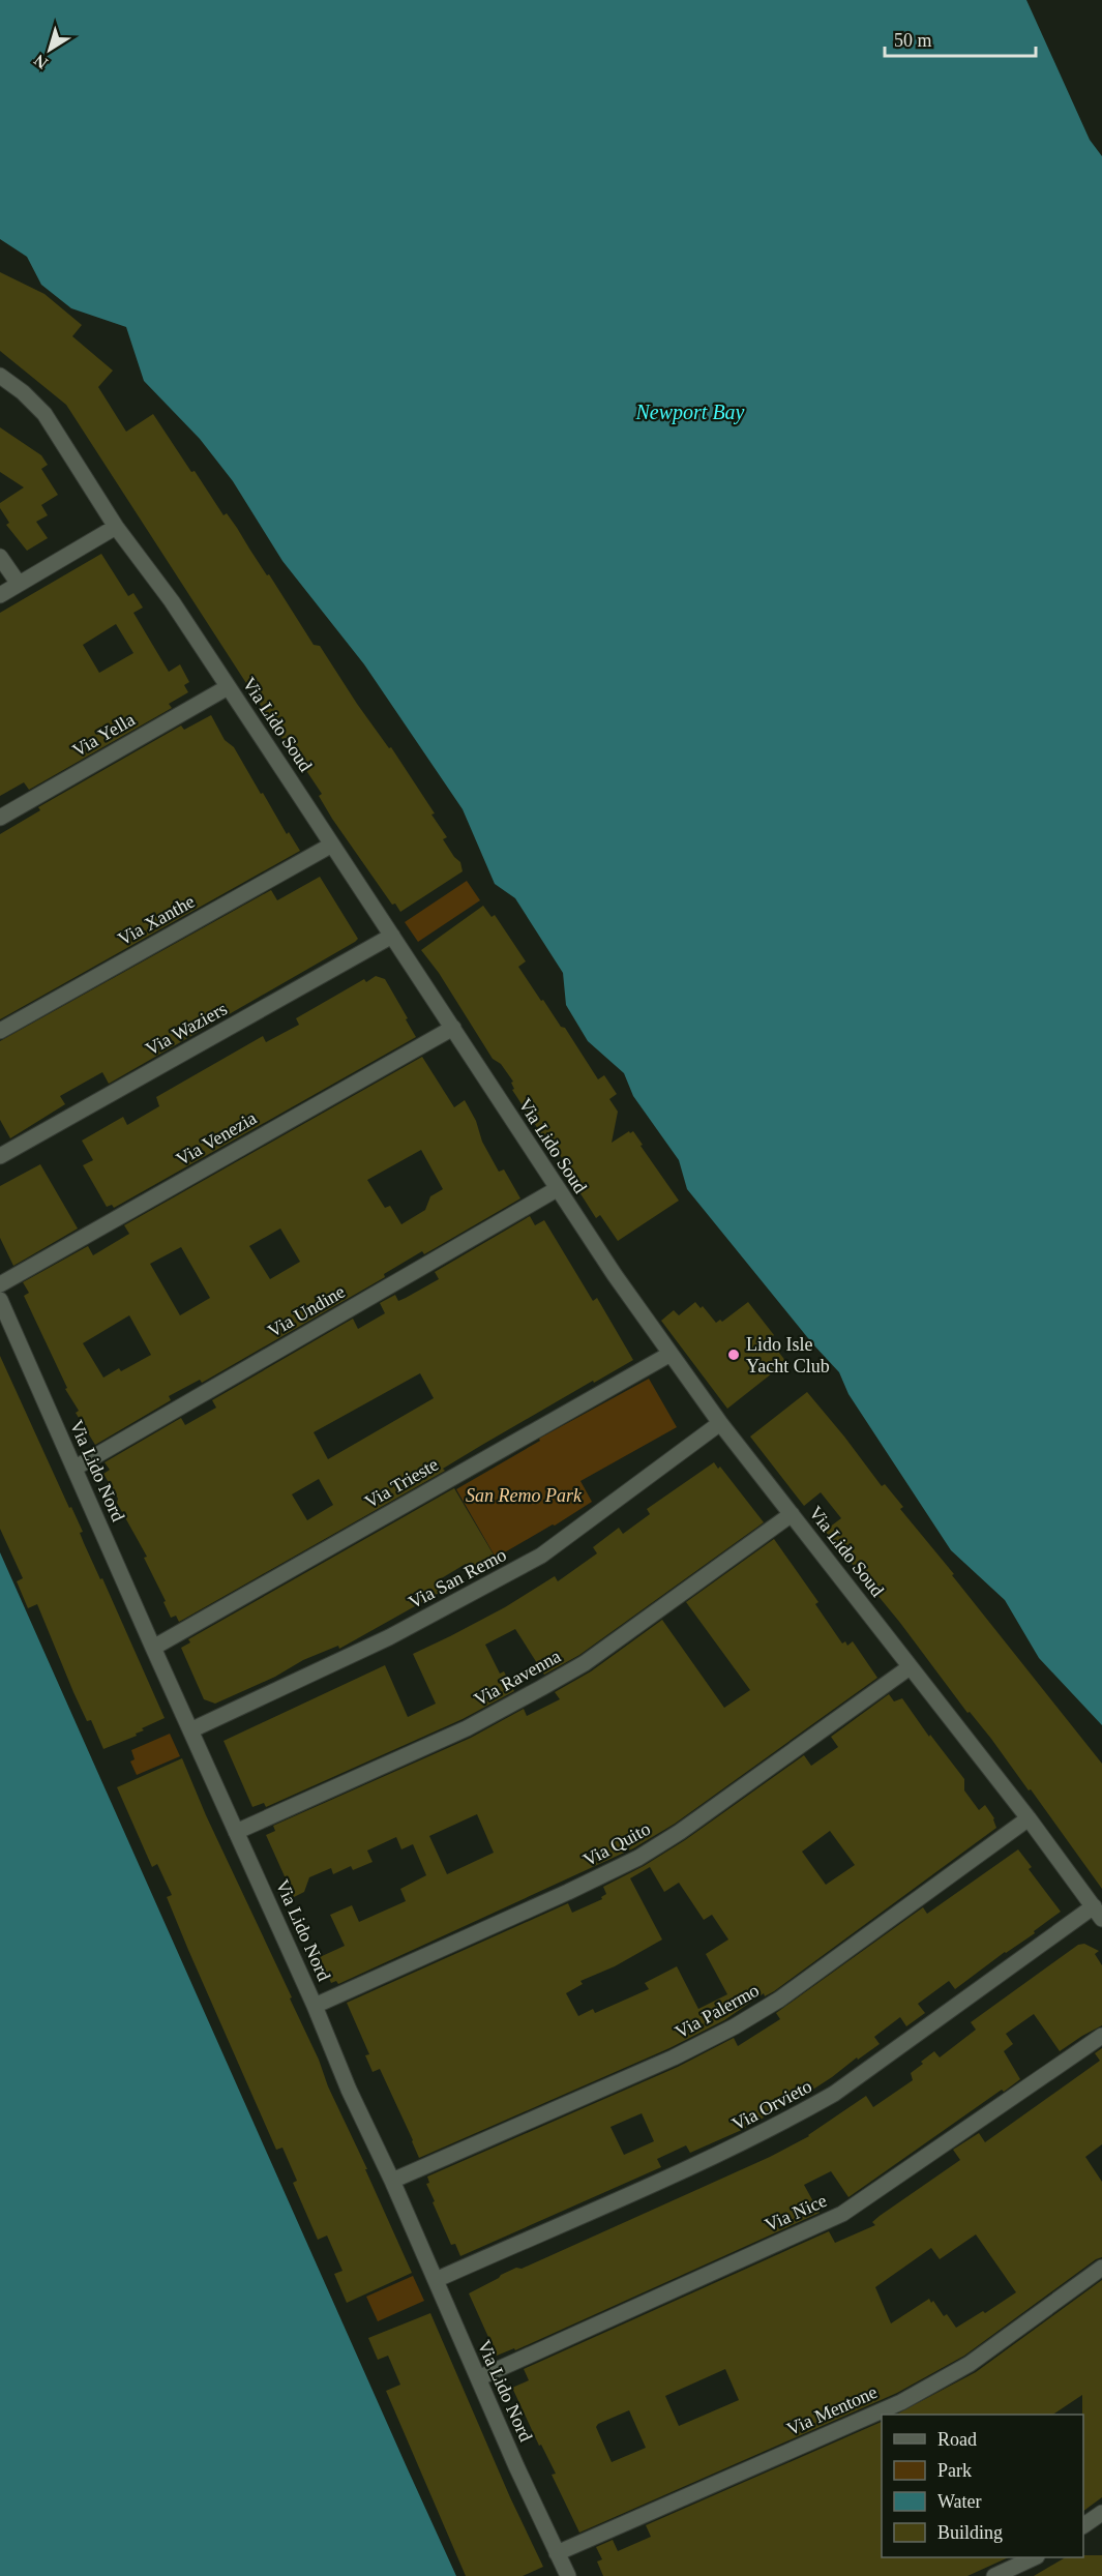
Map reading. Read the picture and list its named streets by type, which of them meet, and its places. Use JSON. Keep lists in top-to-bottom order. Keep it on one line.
{"streets":{"street":["Via Lido Soud","Via Yella","Via Xanthe","Via Waziers","Via Venezia","Via Undine","Via Lido Nord","Via Trieste","Via San Remo","Via Ravenna","Via Quito","Via Palermo","Via Orvieto","Via Nice","Via Mentone"]},"crossings":[["Via Lido Soud","Via Yella"],["Via Lido Soud","Via Xanthe"],["Via Lido Soud","Via Waziers"],["Via Lido Soud","Via Venezia"],["Via Lido Soud","Via Undine"],["Via Lido Soud","Via Trieste"],["Via Lido Soud","Via San Remo"],["Via Lido Soud","Via Ravenna"],["Via Lido Soud","Via Quito"],["Via Lido Soud","Via Palermo"],["Via Lido Soud","Via Orvieto"],["Via Undine","Via Lido Nord"],["Via Lido Nord","Via Trieste"],["Via Lido Nord","Via San Remo"],["Via Lido Nord","Via Ravenna"],["Via Lido Nord","Via Quito"],["Via Lido Nord","Via Palermo"],["Via Lido Nord","Via Orvieto"],["Via Lido Nord","Via Nice"],["Via Lido Nord","Via Mentone"]],"water":["Newport Bay"],"parks":["San Remo Park"],"places":["Lido Isle Yacht Club"],"legend":["Road","Park","Water","Building"],"scale_bar":"50 m","north":"bottom left"}
